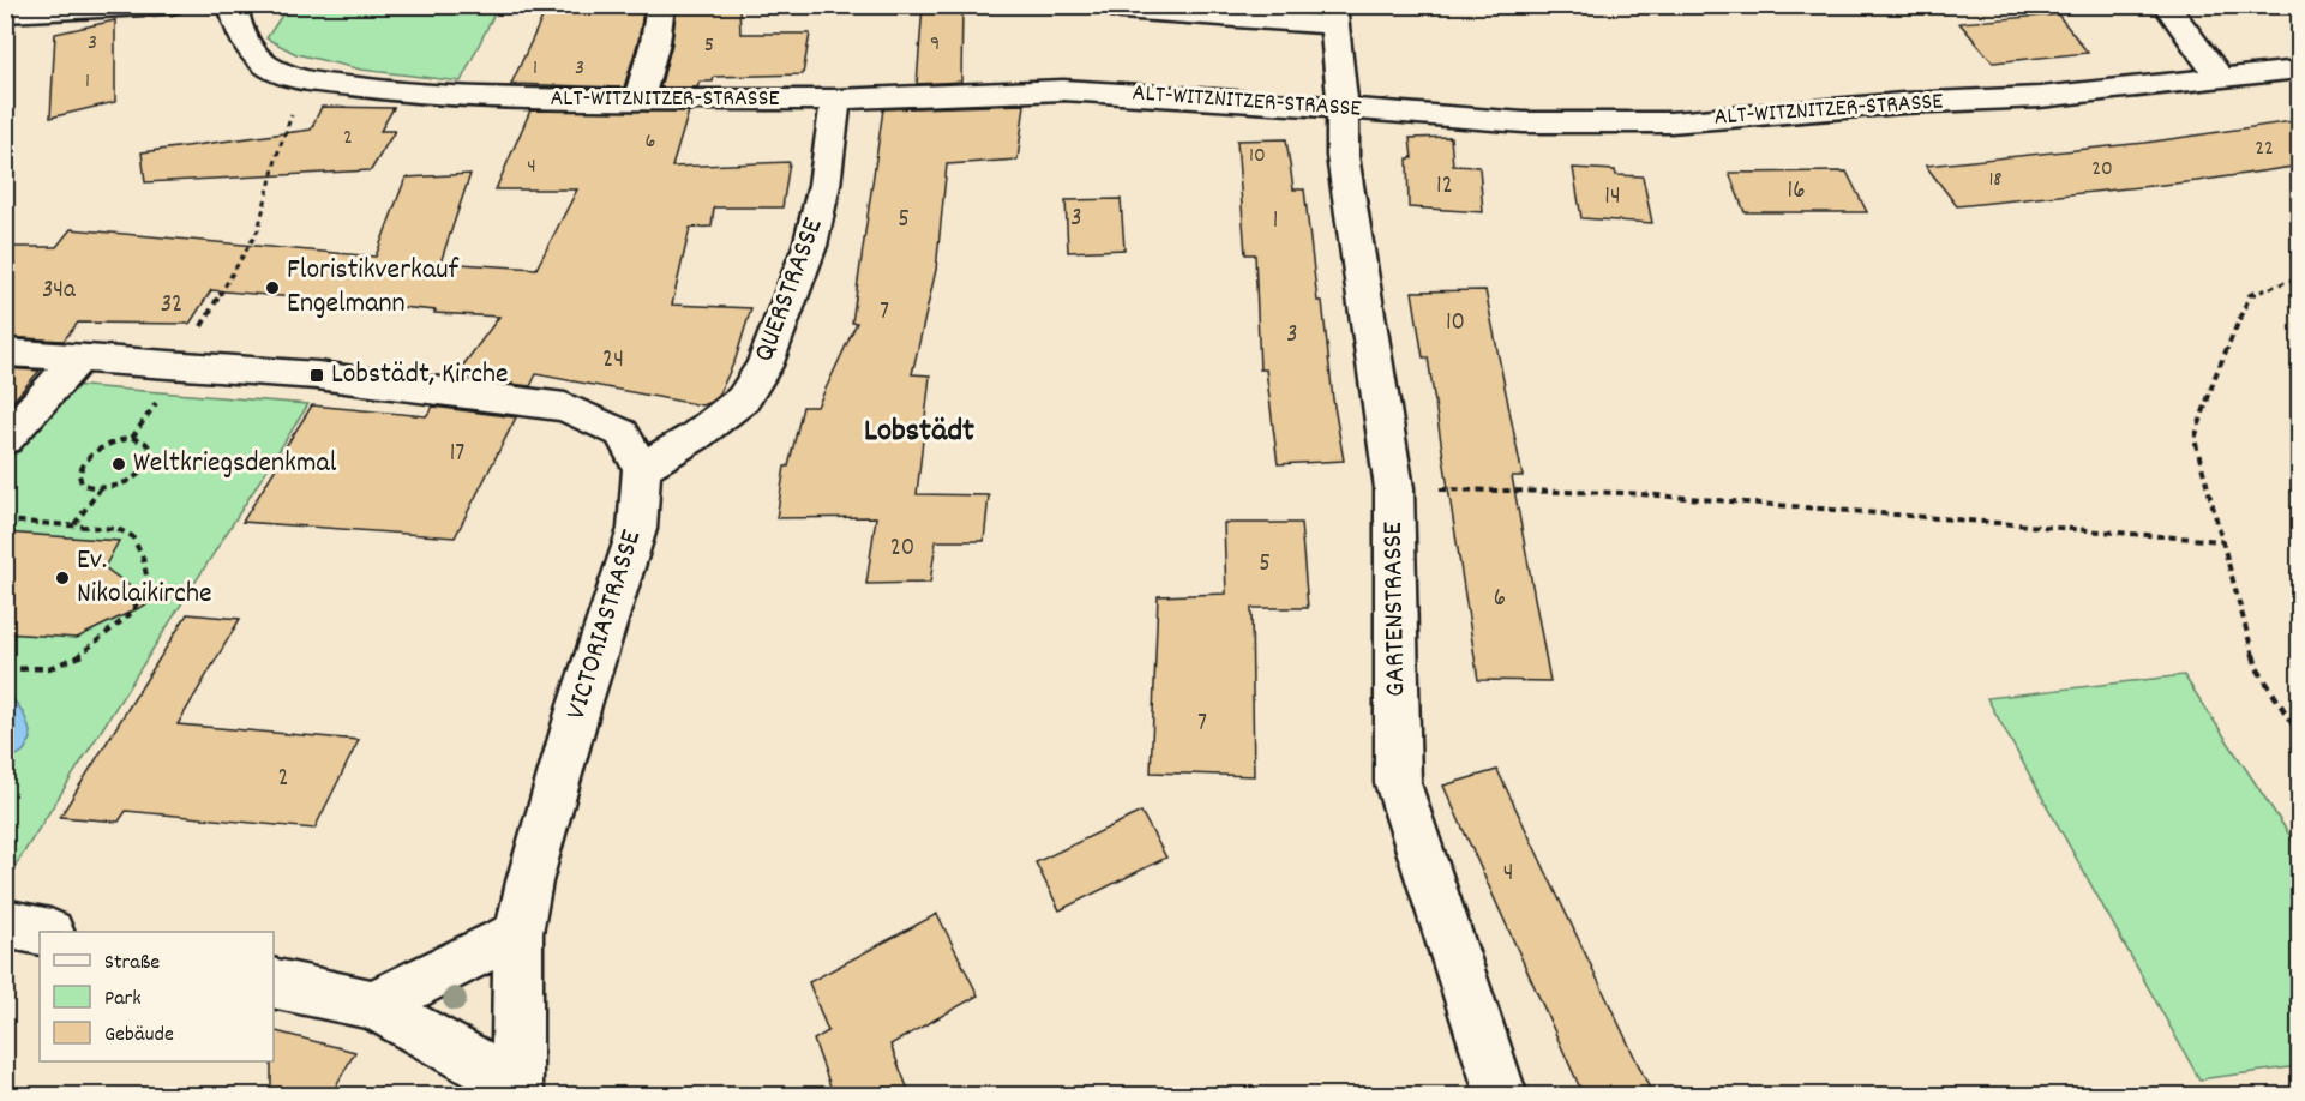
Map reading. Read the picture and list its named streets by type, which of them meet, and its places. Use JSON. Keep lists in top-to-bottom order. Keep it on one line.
{"streets":{"street":["ALT-WITZNITZER-STRASSE","QUERSTRASSE","GARTENSTRASSE","VICTORIASTRASSE"]},"crossings":[["ALT-WITZNITZER-STRASSE","QUERSTRASSE"],["ALT-WITZNITZER-STRASSE","GARTENSTRASSE"],["QUERSTRASSE","VICTORIASTRASSE"]],"districts":["Lobstädt"],"places":{"other":["Floristikverkauf Engelmann","Weltkriegsdenkmal","Ev. Nikolaikirche"],"transit":["Lobstädt, Kirche"]},"house_numbers":["3","9","5","1","3","1","2","6","22","10","4","20","18","12","16","14","3","5","1","34a","32","7","10","3","24","17","20","5","6","7","2","4"],"legend":["Straße","Park","Gebäude"]}
